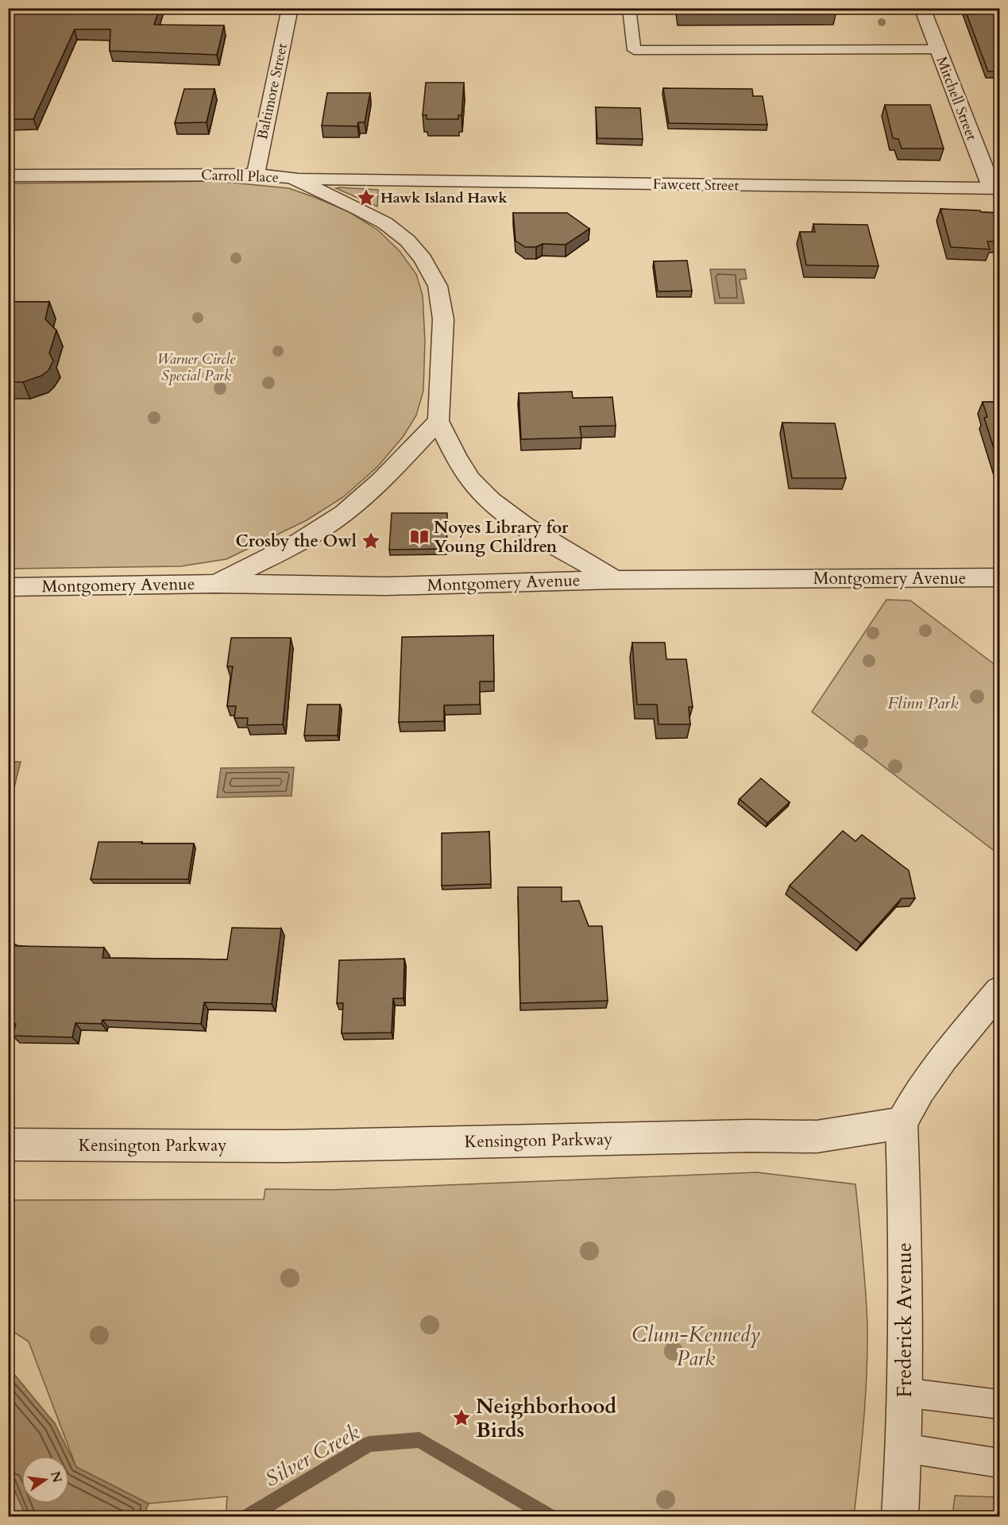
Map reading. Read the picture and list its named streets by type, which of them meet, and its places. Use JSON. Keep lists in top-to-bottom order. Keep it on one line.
{"streets":{"street":["Baltimore Street","Mitchell Street","Carroll Place","Fawcett Street","Montgomery Avenue","Kensington Parkway","Frederick Avenue"]},"crossings":[["Baltimore Street","Carroll Place"],["Mitchell Street","Fawcett Street"],["Carroll Place","Fawcett Street"],["Kensington Parkway","Frederick Avenue"]],"water":["Silver Creek"],"parks":["Warner Circle Special Park","Flinn Park","Clum-Kennedy Park"],"places":{"place":["Hawk Island Hawk","Crosby the Owl","Neighborhood Birds"],"library":["Noyes Library for Young Children"]},"north":"right"}
